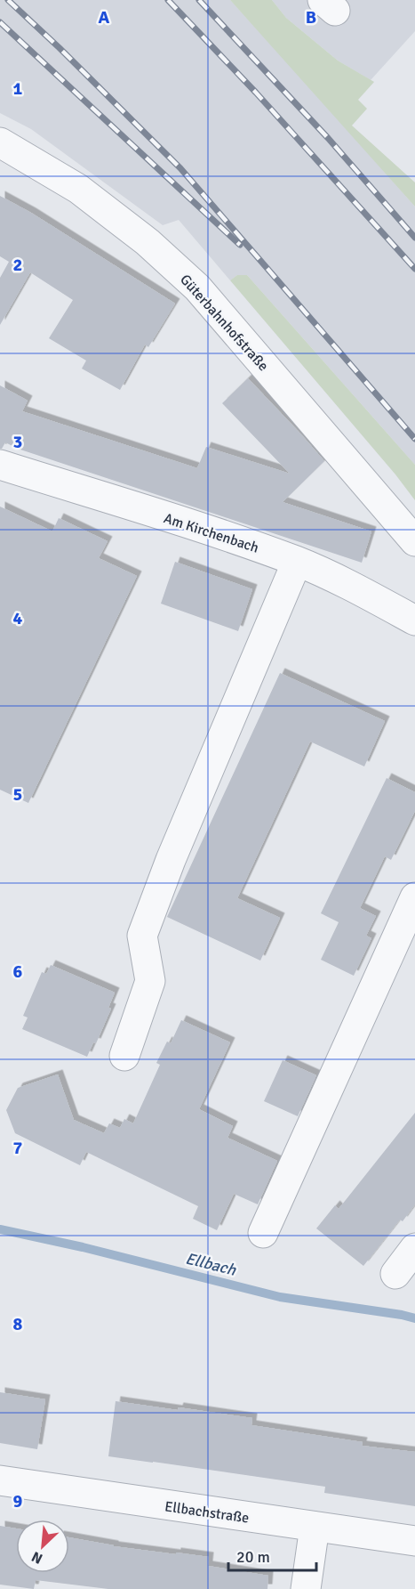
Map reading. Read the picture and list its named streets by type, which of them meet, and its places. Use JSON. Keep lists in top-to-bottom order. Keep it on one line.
{"streets":{"street":["Güterbahnhofstraße","Am Kirchenbach","Ellbachstraße"]},"water":["Ellbach"],"scale_bar":"20 m","north":"bottom left","grid":{"columns":["A","B"],"rows":["1","2","3","4","5","6","7","8","9"]}}
